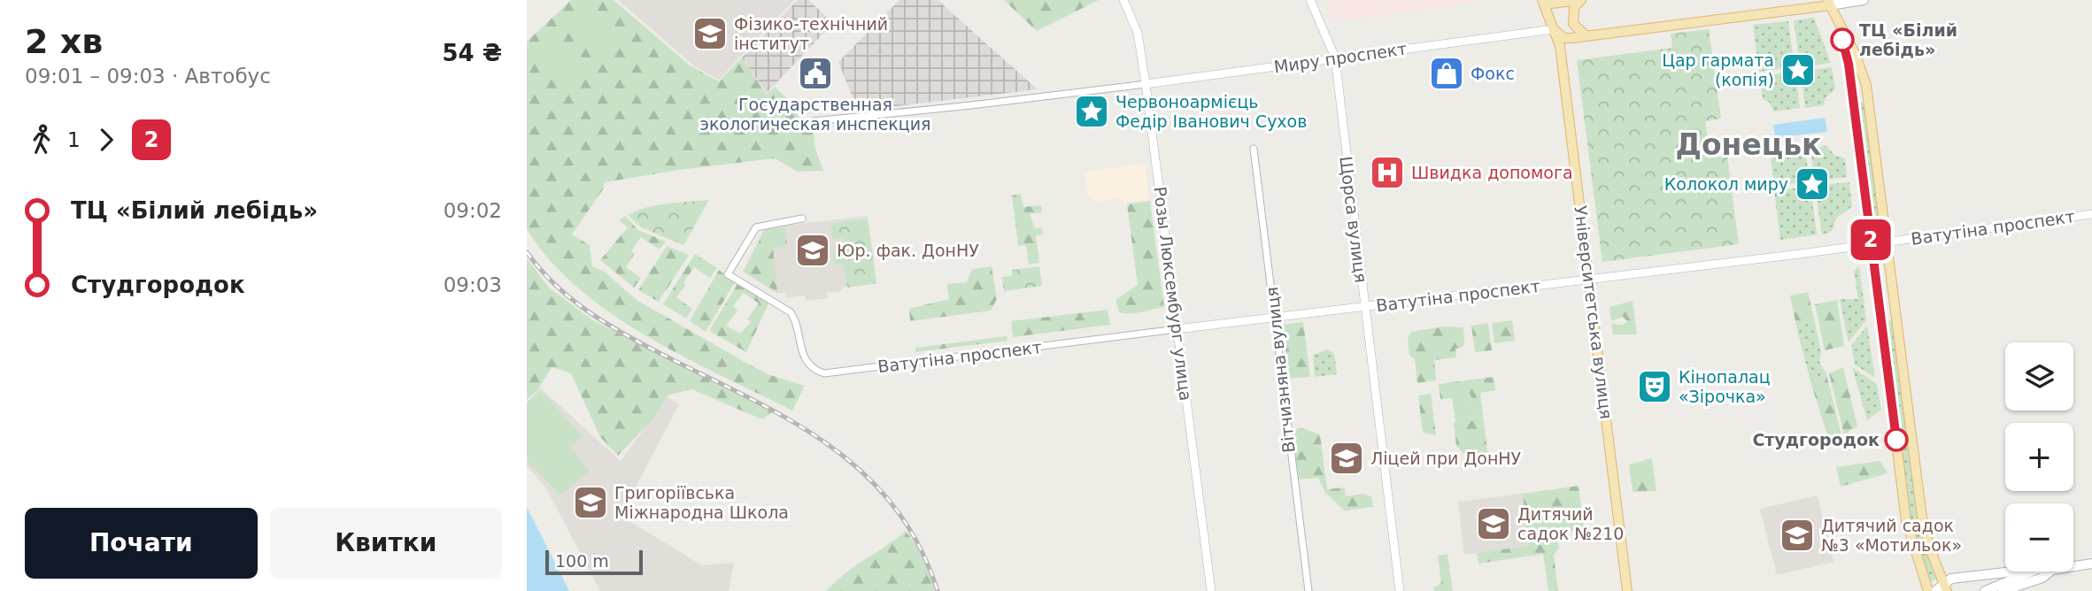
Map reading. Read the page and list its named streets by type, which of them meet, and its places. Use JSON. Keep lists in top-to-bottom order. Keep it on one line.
{"streets":{"main road":["Миру проспект","Університетська вулиця"],"street":["Щорса вулиця","Ватутіна проспект","Розы Люксембург улица","Вітчизняна вулиця"]},"crossings":[["Миру проспект","Щорса вулиця"],["Миру проспект","Розы Люксембург улица"],["Миру проспект","Університетська вулиця"],["Щорса вулиця","Ватутіна проспект"],["Ватутіна проспект","Розы Люксембург улица"],["Ватутіна проспект","Університетська вулиця"],["Ватутіна проспект","Вітчизняна вулиця"]],"districts":["Донецьк"],"places":{"school or university":["Фізико-технічний інститут","Юр. фак. ДонНУ","Ліцей при ДонНУ","Григоріївська Міжнародна Школа","Дитячий садок №210","Дитячий садок №3 «Мотильок»"],"other":["ТЦ «Білий лебідь»","Студгородок"],"place":["Цар гармата (копія)","Червоноармієць Федір Іванович Сухов","Колокол миру"],"public building":["Государственная экологическая инспекция"],"shop":["Фокс"],"hospital":["Швидка допомога"],"theatre":["Кінопалац «Зірочка»"]},"lines":["bus line 2"],"scale_bar":"100 m","page":{"heading":["2 хв","09:01 – 09:03 · Автобус","54 ₴"],"on_map":"2","legs":["1","2"],"list":[{"name":"ТЦ «Білий лебідь»","value":"09:02"},{"name":"Студгородок","value":"09:03"}],"map_buttons":["+","−"],"buttons":["Почати","Квитки"],"scale":"100 m"}}
